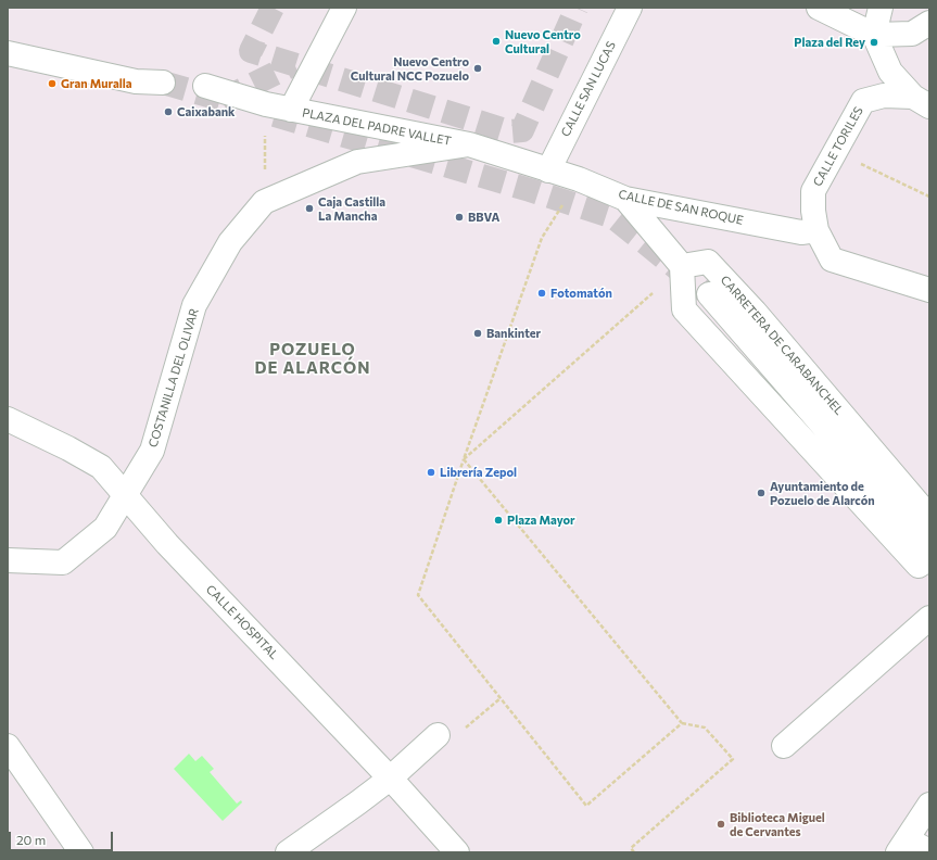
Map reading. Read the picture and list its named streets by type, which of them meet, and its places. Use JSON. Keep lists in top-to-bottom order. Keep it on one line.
{"streets":{"street":["CALLE SAN LUCAS","PLAZA DEL PADRE VALLET","CALLE TORILES","CALLE DE SAN ROQUE","CARRETERA DE CARABANCHEL","COSTANILLA DEL OLIVAR","CALLE HOSPITAL"]},"crossings":[["CALLE SAN LUCAS","PLAZA DEL PADRE VALLET"],["CALLE SAN LUCAS","CALLE DE SAN ROQUE"],["PLAZA DEL PADRE VALLET","CALLE DE SAN ROQUE"],["PLAZA DEL PADRE VALLET","COSTANILLA DEL OLIVAR"],["CALLE TORILES","CALLE DE SAN ROQUE"],["COSTANILLA DEL OLIVAR","CALLE HOSPITAL"]],"districts":["POZUELO DE ALARCÓN"],"places":["Nuevo Centro Cultural","Plaza del Rey","Nuevo Centro Cultural NCC Pozuelo","Gran Muralla","Caixabank","Caja Castilla La Mancha","BBVA","Fotomatón","Bankinter","Librería Zepol","Ayuntamiento de Pozuelo de Alarcón","Plaza Mayor","Biblioteca Miguel de Cervantes"],"scale_bar":"20 m"}
